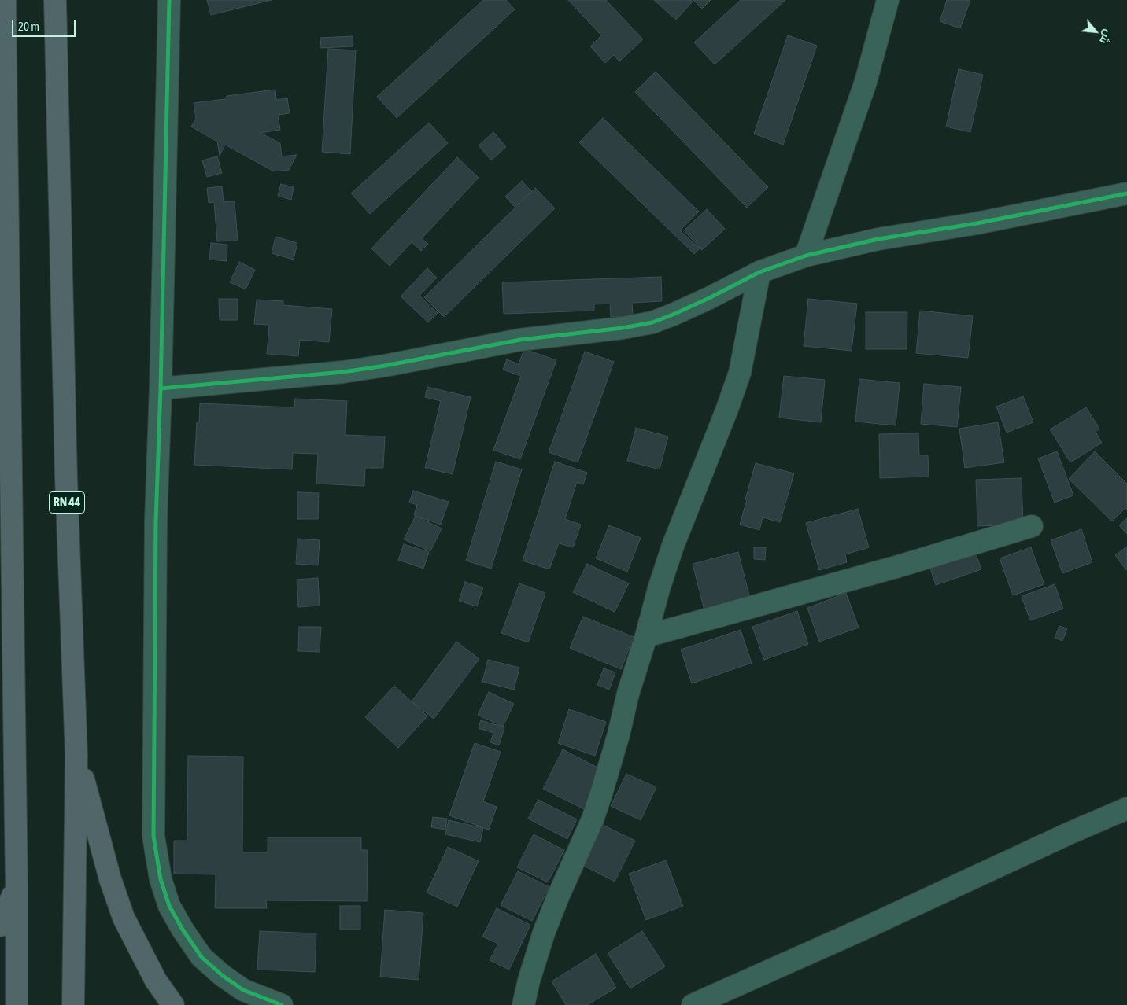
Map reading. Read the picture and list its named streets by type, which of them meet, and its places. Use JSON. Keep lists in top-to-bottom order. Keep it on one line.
{"streets":{"highway":["RN 44"]},"scale_bar":"20 m","north":"bottom right"}
